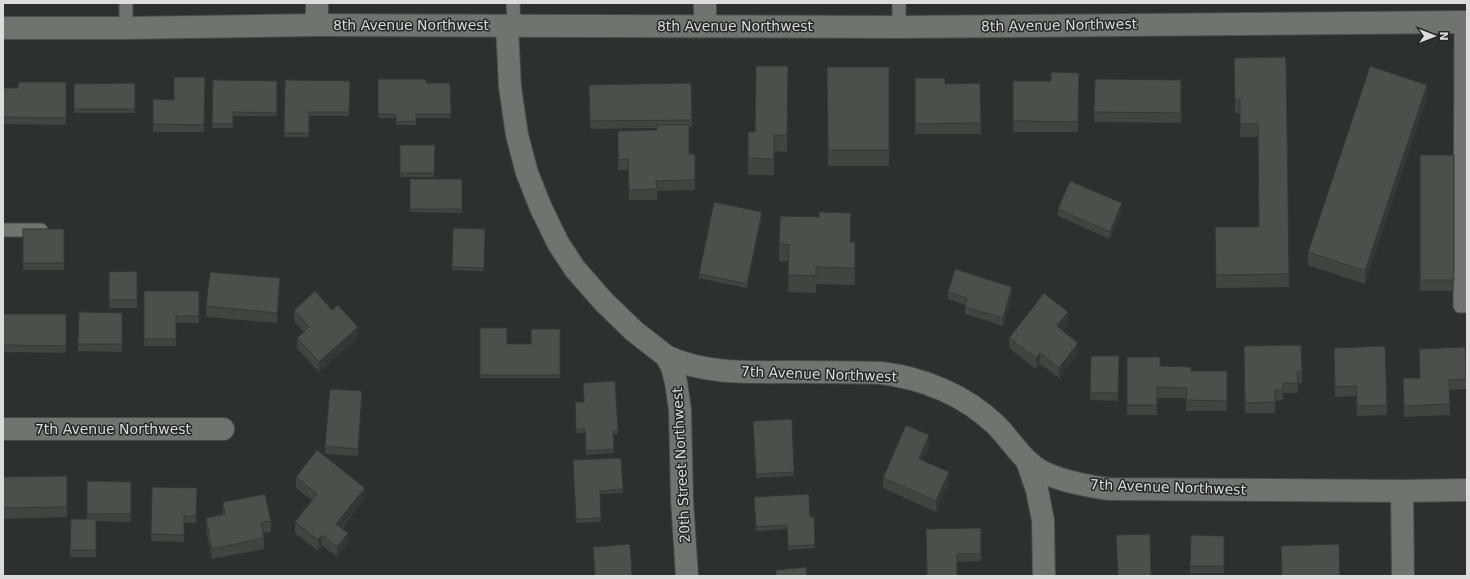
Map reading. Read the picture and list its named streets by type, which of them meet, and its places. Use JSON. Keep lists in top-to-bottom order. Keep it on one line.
{"streets":{"street":["8th Avenue Northwest","7th Avenue Northwest","20th Street Northwest"]},"crossings":[["8th Avenue Northwest","20th Street Northwest"],["7th Avenue Northwest","20th Street Northwest"]],"north":"right"}
